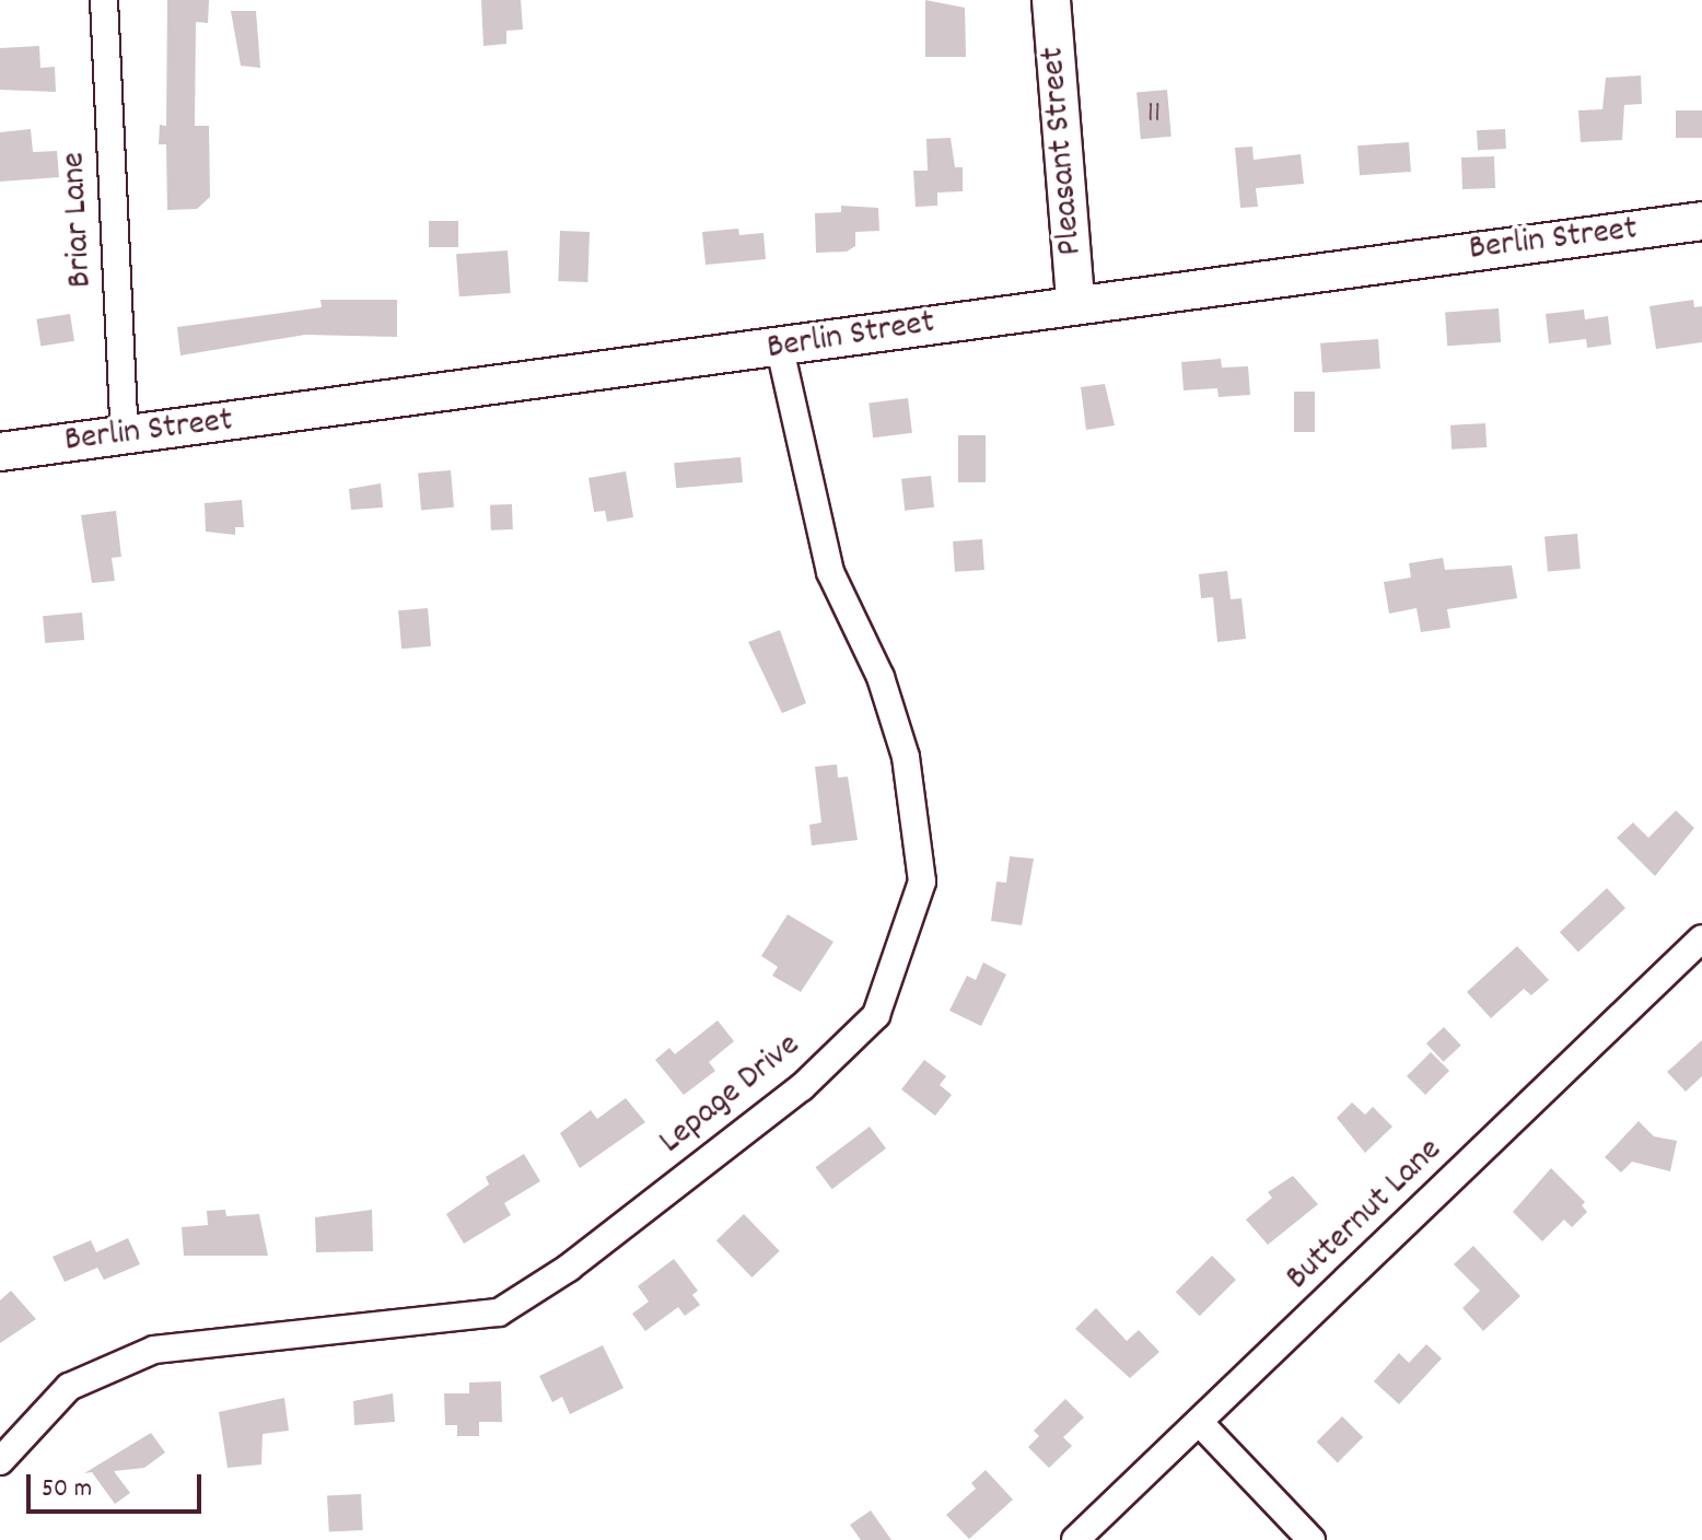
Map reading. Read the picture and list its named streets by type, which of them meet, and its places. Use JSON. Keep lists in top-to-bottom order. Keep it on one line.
{"streets":{"main road":["Pleasant Street","Berlin Street"],"street":["Briar Lane","Lepage Drive","Butternut Lane"]},"crossings":[["Pleasant Street","Berlin Street"],["Briar Lane","Berlin Street"],["Berlin Street","Lepage Drive"]],"house_numbers":["11"],"scale_bar":"50 m"}
